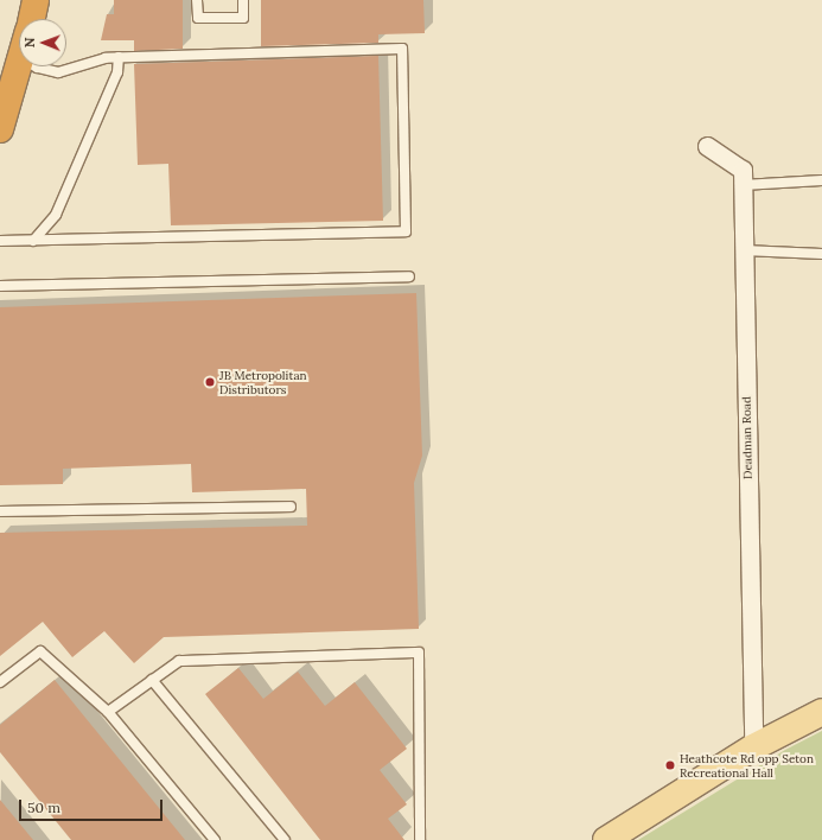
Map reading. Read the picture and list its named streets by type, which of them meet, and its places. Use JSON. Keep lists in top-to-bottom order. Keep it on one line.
{"streets":{"street":["Deadman Road"]},"places":["JB Metropolitan Distributors","Heathcote Rd opp Seton Recreational Hall"],"scale_bar":"50 m","north":"left"}
